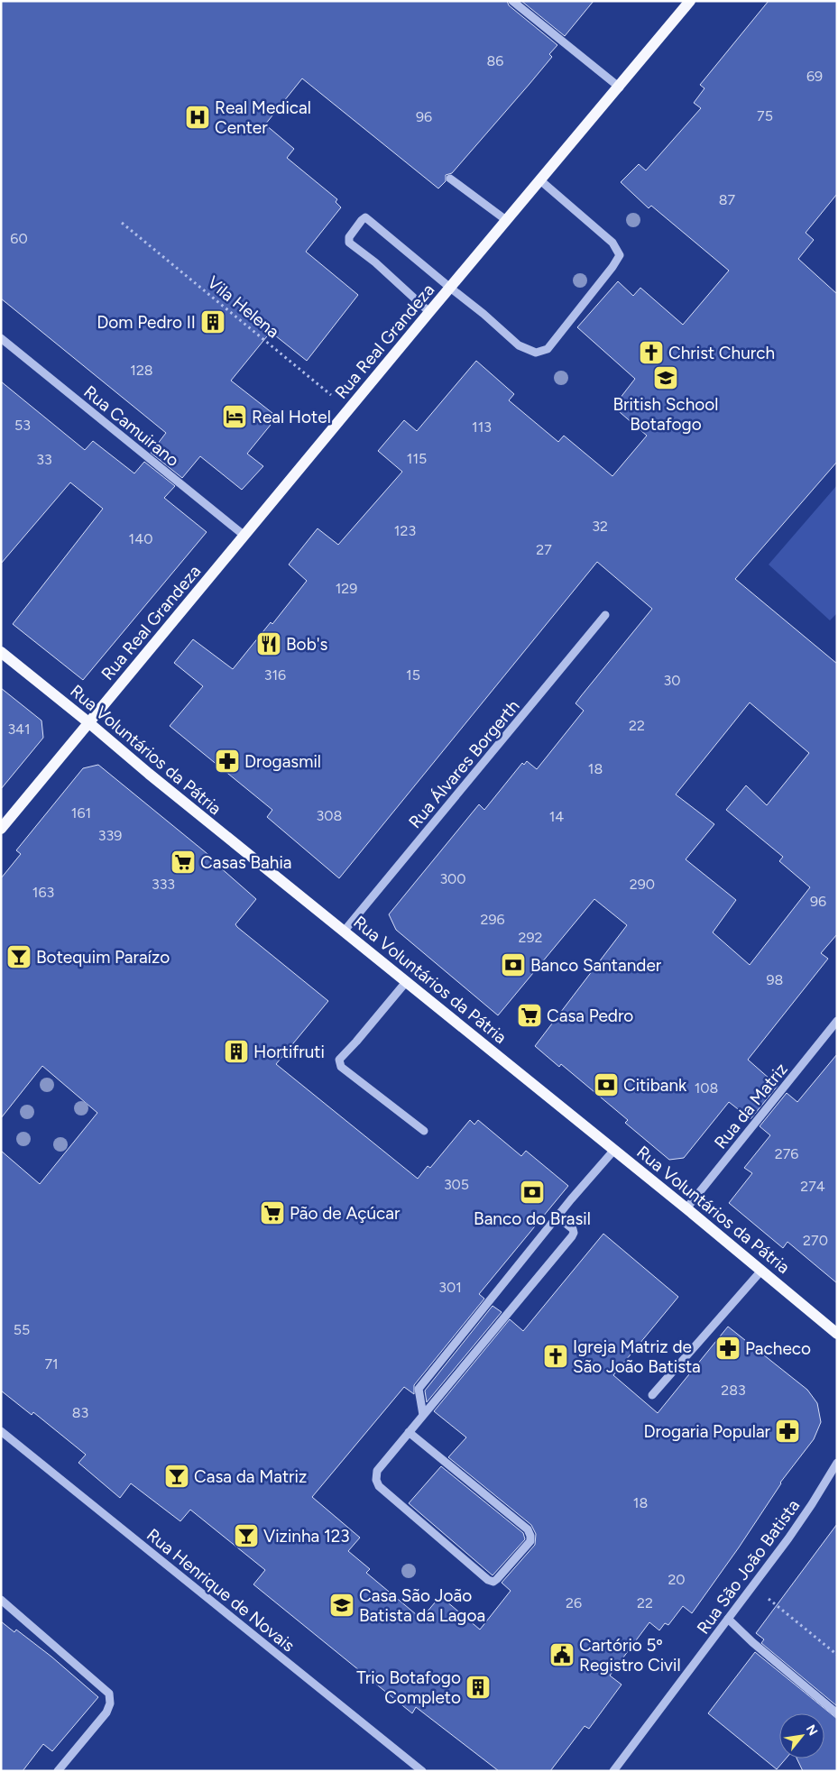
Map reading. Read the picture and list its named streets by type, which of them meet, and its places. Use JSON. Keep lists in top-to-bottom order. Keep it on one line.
{"streets":{"main road":["Rua Real Grandeza","Rua Voluntários da Pátria"],"street":["Rua Camuirano","Rua Álvares Borgerth","Rua da Matriz","Rua São João Batista","Rua Henrique de Novais"],"path":["Vila Helena"]},"crossings":[["Vila Helena","Rua Real Grandeza"],["Rua Real Grandeza","Rua Camuirano"],["Rua Real Grandeza","Rua Voluntários da Pátria"],["Rua Voluntários da Pátria","Rua Álvares Borgerth"],["Rua Voluntários da Pátria","Rua da Matriz"]],"places":{"hospital":["Real Medical Center"],"building":["Dom Pedro II","Hortifruti","Trio Botafogo Completo"],"church":["Christ Church","Igreja Matriz de São João Batista"],"school or university":["British School Botafogo","Casa São João Batista da Lagoa"],"hotel":["Real Hotel"],"restaurant":["Bob's"],"pharmacy":["Drogasmil","Pacheco","Drogaria Popular"],"supermarket":["Casas Bahia","Casa Pedro","Pão de Açúcar"],"bar":["Botequim Paraízo","Casa da Matriz","Vizinha 123"],"bank":["Banco Santander","Citibank","Banco do Brasil"],"public building":["Cartório 5º Registro Civil"]},"house_numbers":["86","69","75","96","87","60","128","53","113","115","33","32","123","140","27","129","316","15","30","22","341","18","161","308","14","339","300","333","290","163","96","296","292","98","108","276","305","274","270","301","55","71","283","83","18","20","26","22"],"north":"top right"}
